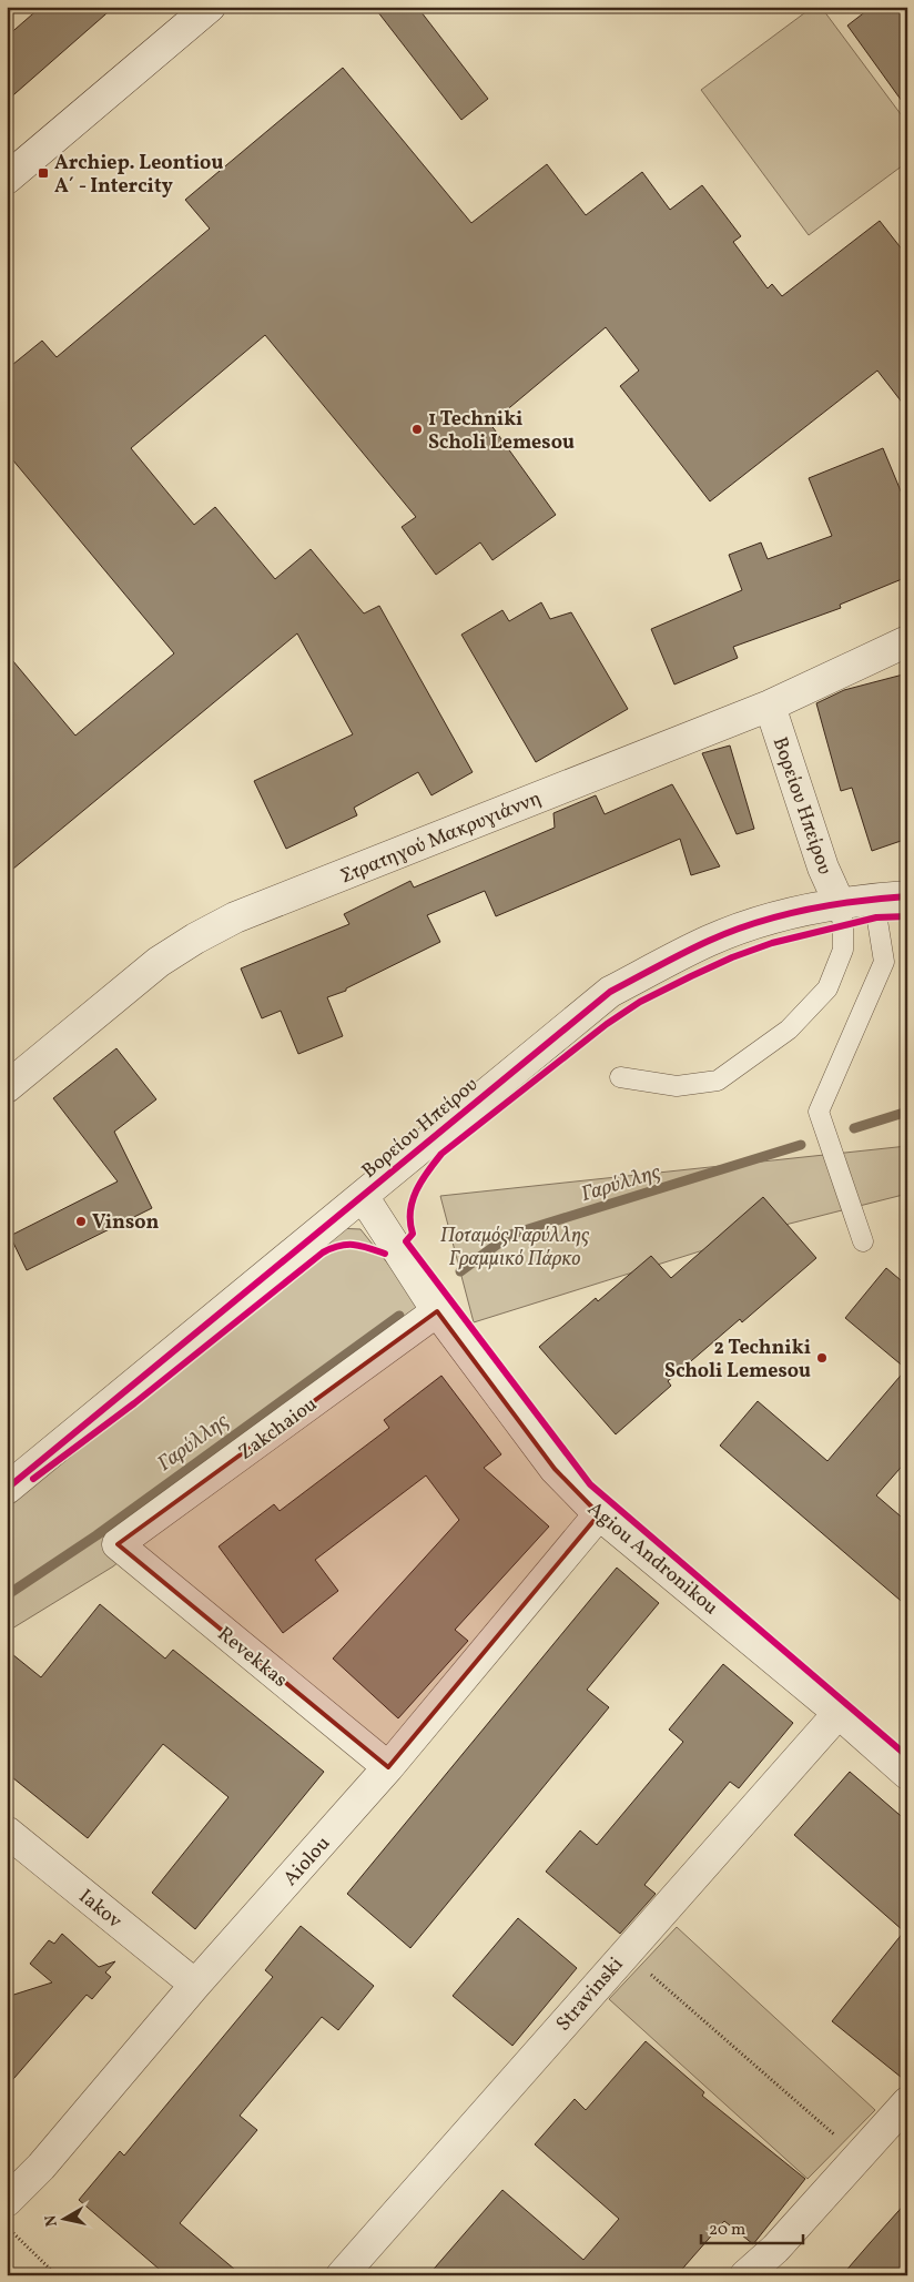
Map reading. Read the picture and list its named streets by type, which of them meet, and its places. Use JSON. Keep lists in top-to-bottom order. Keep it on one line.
{"streets":{"street":["Βορείου Ηπείρου","Στρατηγού Μακρυγιάννη","Zakchaiou","Agiou Andronikou","Revekkas","Aiolou","Iakov","Stravinski"]},"crossings":[["Βορείου Ηπείρου","Στρατηγού Μακρυγιάννη"],["Βορείου Ηπείρου","Agiou Andronikou"],["Zakchaiou","Agiou Andronikou"],["Zakchaiou","Revekkas"],["Agiou Andronikou","Aiolou"],["Agiou Andronikou","Stravinski"],["Revekkas","Aiolou"],["Aiolou","Iakov"]],"water":["Γαρύλλης"],"parks":["Ποταμός Γαρύλλης Γραμμικό Πάρκο"],"places":{"transit":["Archiep. Leontiou A´ - Intercity"],"other":["1 Techniki Scholi Lemesou","Vinson","2 Techniki Scholi Lemesou"]},"scale_bar":"20 m","north":"left"}
